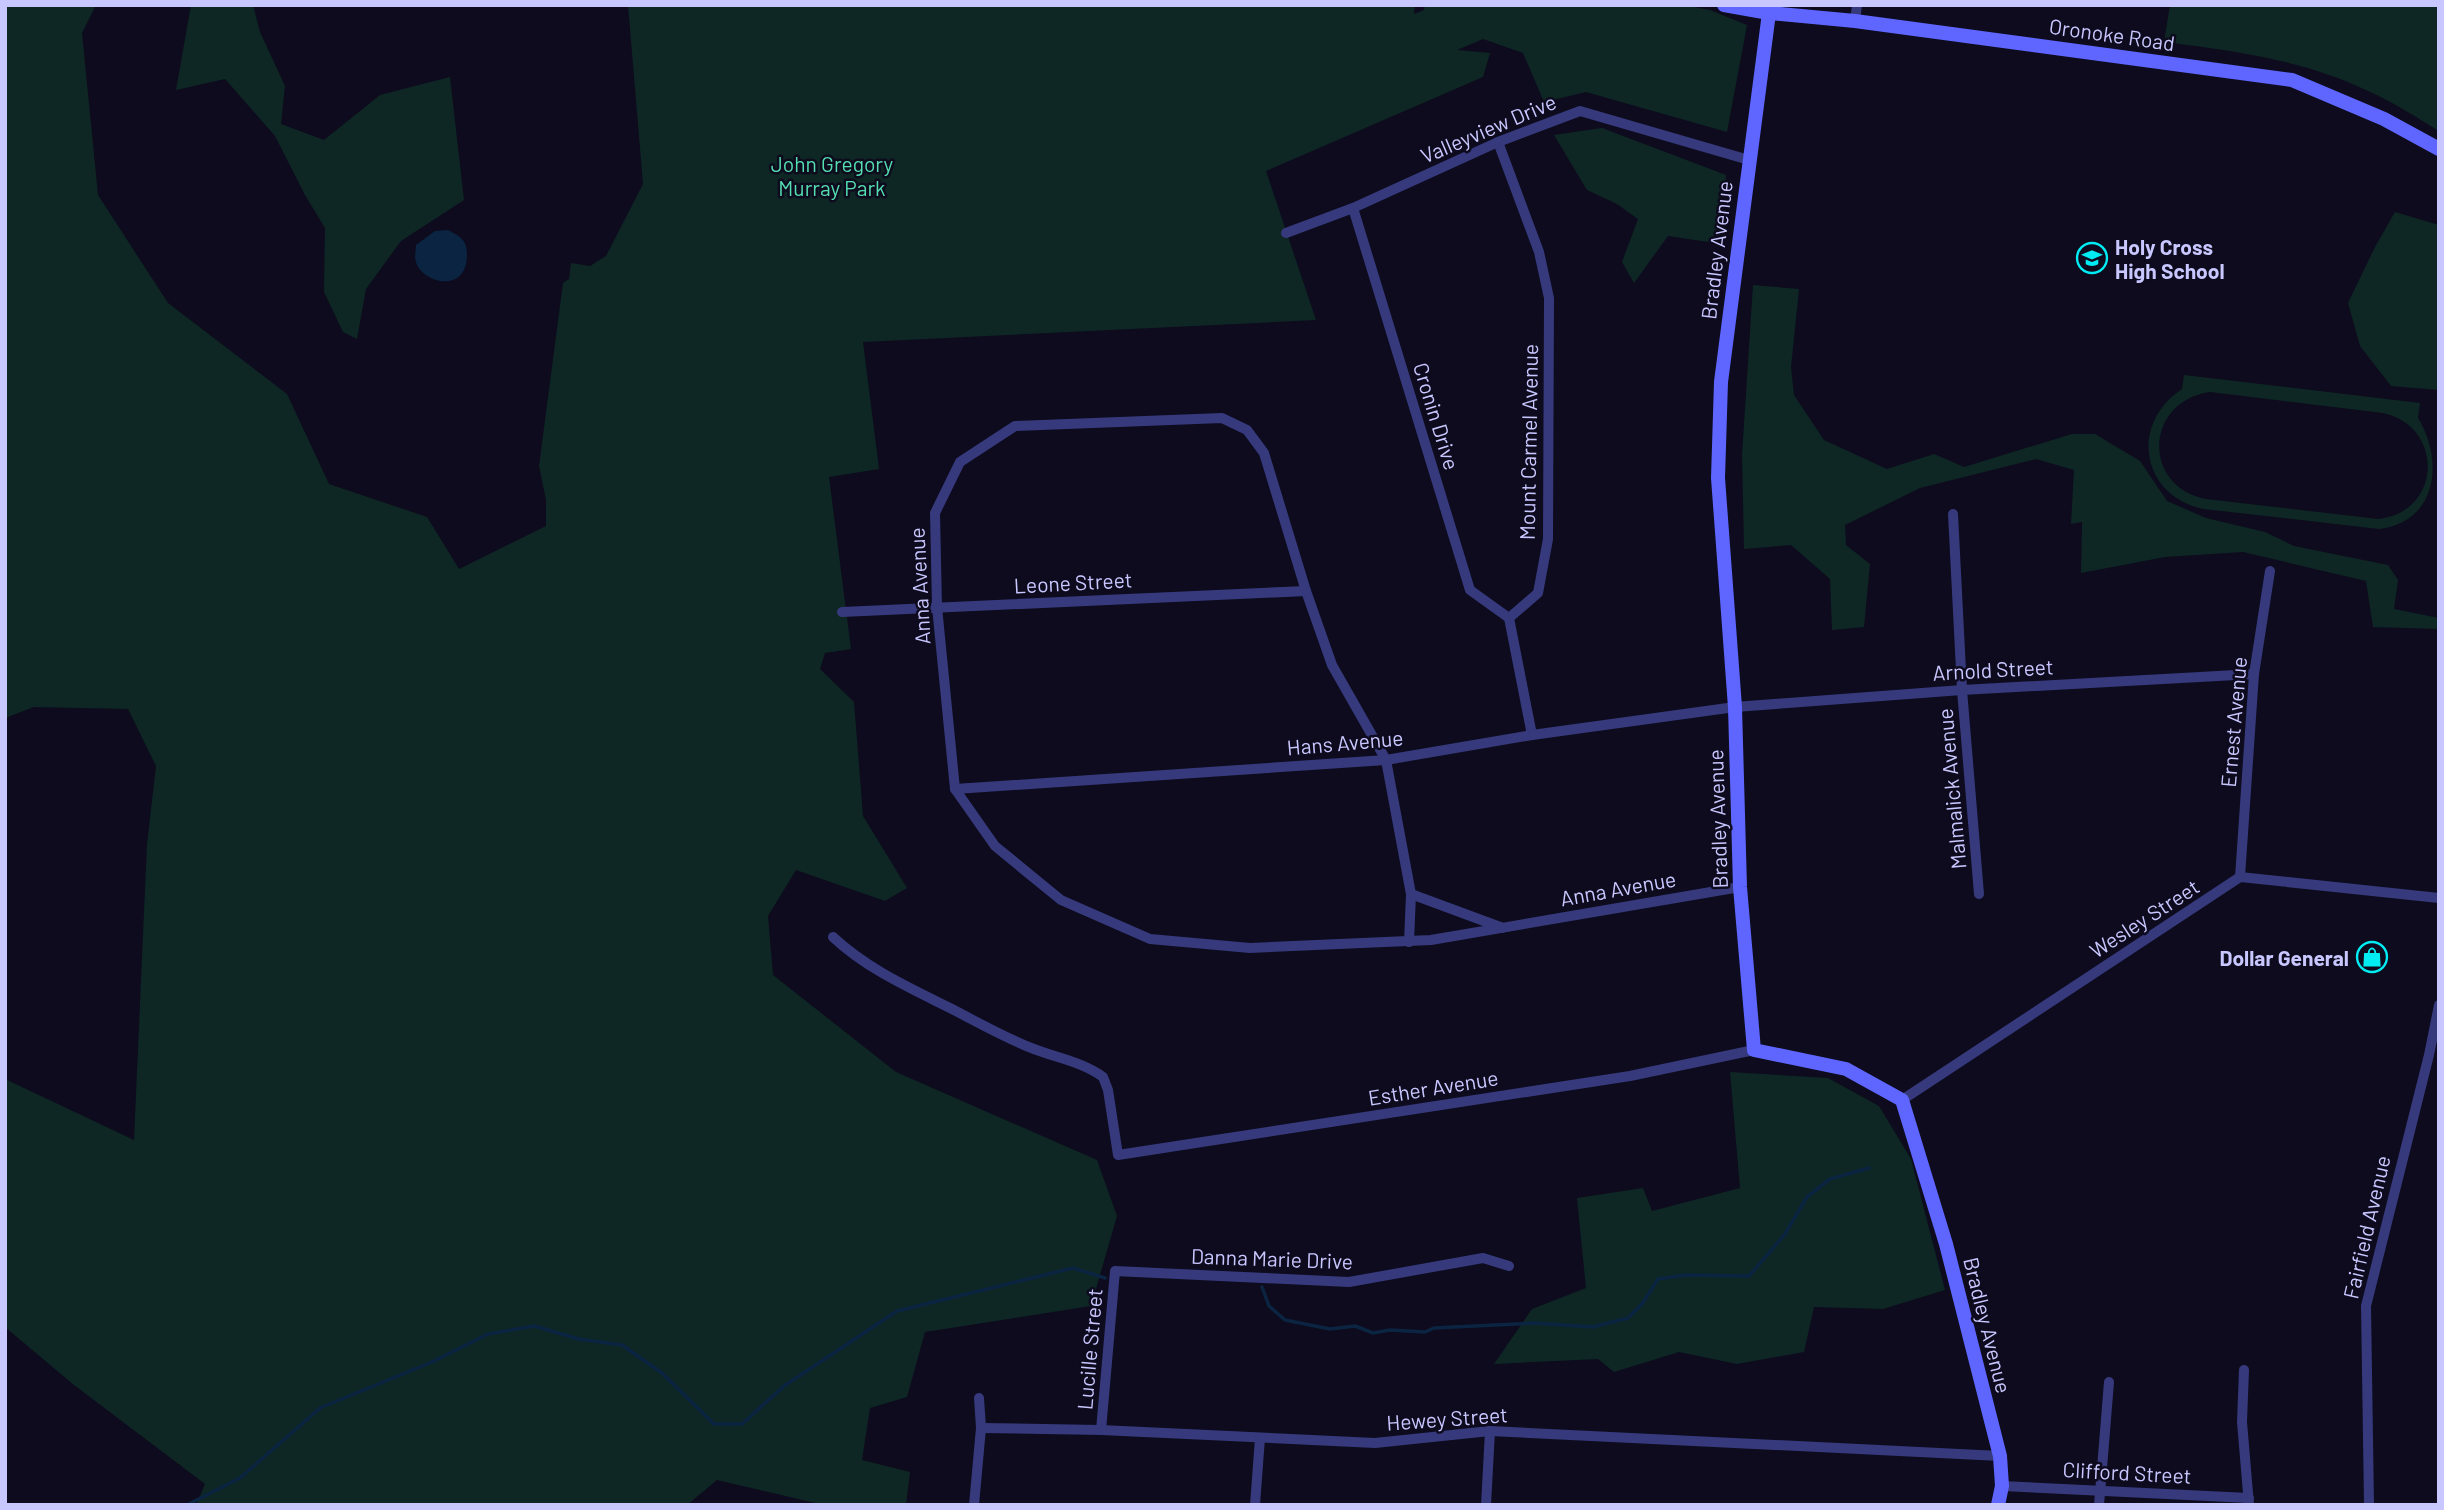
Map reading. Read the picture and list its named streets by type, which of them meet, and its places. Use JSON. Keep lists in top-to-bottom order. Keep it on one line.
{"streets":{"street":["Oronoke Road","Valleyview Drive","Bradley Avenue","Cronin Drive","Mount Carmel Avenue","Leone Street","Anna Avenue","Arnold Street","Ernest Avenue","Hans Avenue","Malmalick Avenue","Wesley Street","Esther Avenue","Fairfield Avenue","Danna Marie Drive","Lucille Street","Hewey Street","Clifford Street"]},"crossings":[["Oronoke Road","Bradley Avenue"],["Valleyview Drive","Bradley Avenue"],["Valleyview Drive","Cronin Drive"],["Valleyview Drive","Mount Carmel Avenue"],["Bradley Avenue","Anna Avenue"],["Bradley Avenue","Arnold Street"],["Bradley Avenue","Hans Avenue"],["Bradley Avenue","Wesley Street"],["Bradley Avenue","Esther Avenue"],["Bradley Avenue","Hewey Street"],["Bradley Avenue","Clifford Street"],["Cronin Drive","Mount Carmel Avenue"],["Leone Street","Anna Avenue"],["Anna Avenue","Hans Avenue"],["Arnold Street","Ernest Avenue"],["Arnold Street","Hans Avenue"],["Arnold Street","Malmalick Avenue"],["Ernest Avenue","Wesley Street"],["Danna Marie Drive","Lucille Street"],["Lucille Street","Hewey Street"]],"parks":["John Gregory Murray Park"],"places":{"school or university":["Holy Cross High School"],"shop":["Dollar General"]}}
